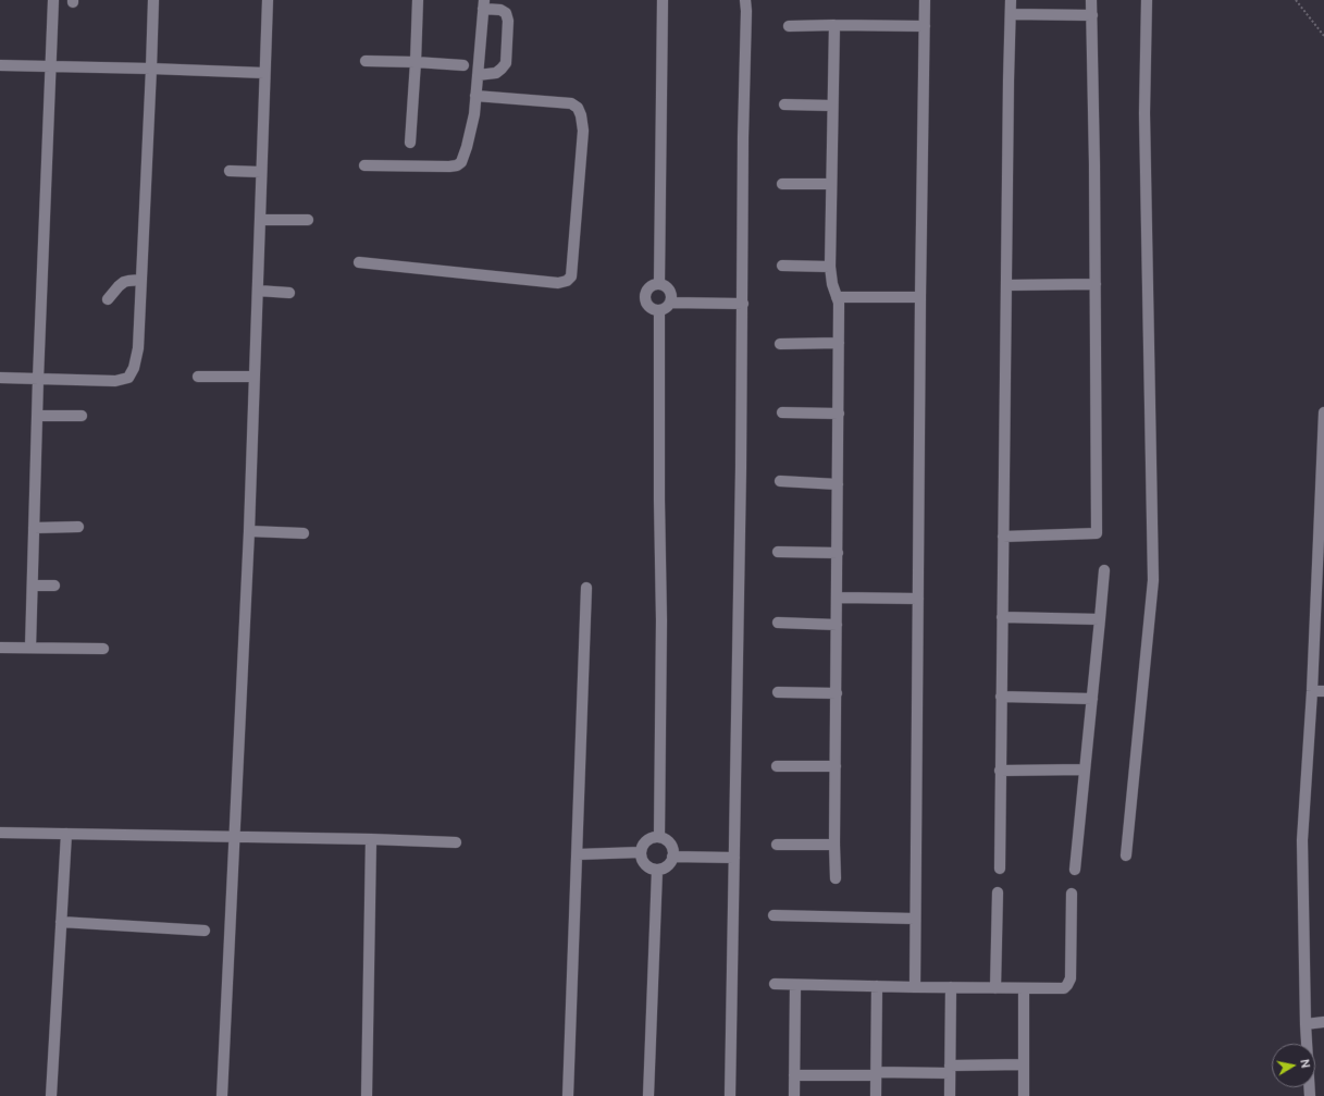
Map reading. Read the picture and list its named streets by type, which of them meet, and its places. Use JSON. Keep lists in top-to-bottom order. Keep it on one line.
{"north":"right"}
